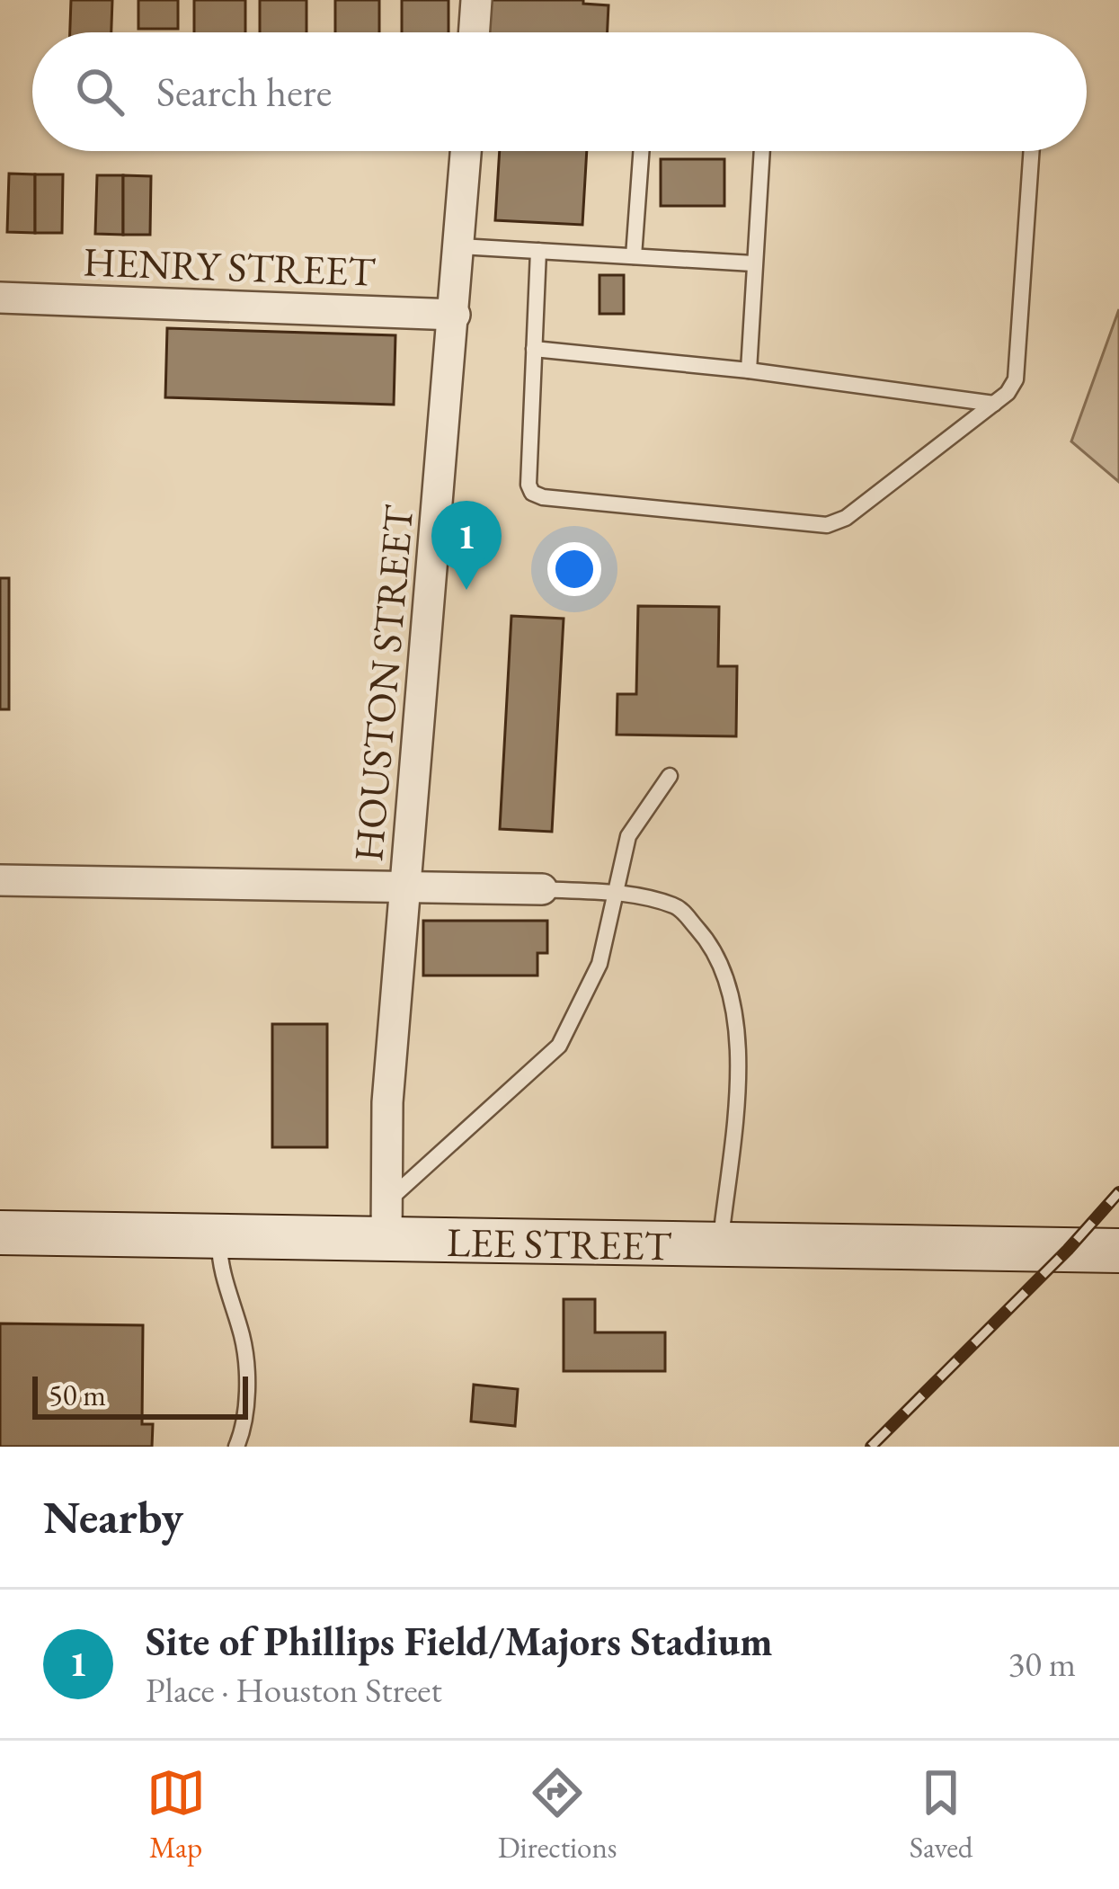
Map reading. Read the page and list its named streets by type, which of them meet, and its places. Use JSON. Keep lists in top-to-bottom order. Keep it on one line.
{"streets":{"main road":["LEE STREET"],"street":["HENRY STREET","HOUSTON STREET"]},"crossings":[["HENRY STREET","HOUSTON STREET"],["HOUSTON STREET","LEE STREET"]],"scale_bar":"50 m","page":{"search":"Search here","pins":"1","scale":"50 m","heading":"Nearby","list":[{"mark":"1","name":"Site of Phillips Field/Majors Stadium","note":"Place · Houston Street","value":"30 m"}],"nav":["Map","Directions","Saved"]}}
